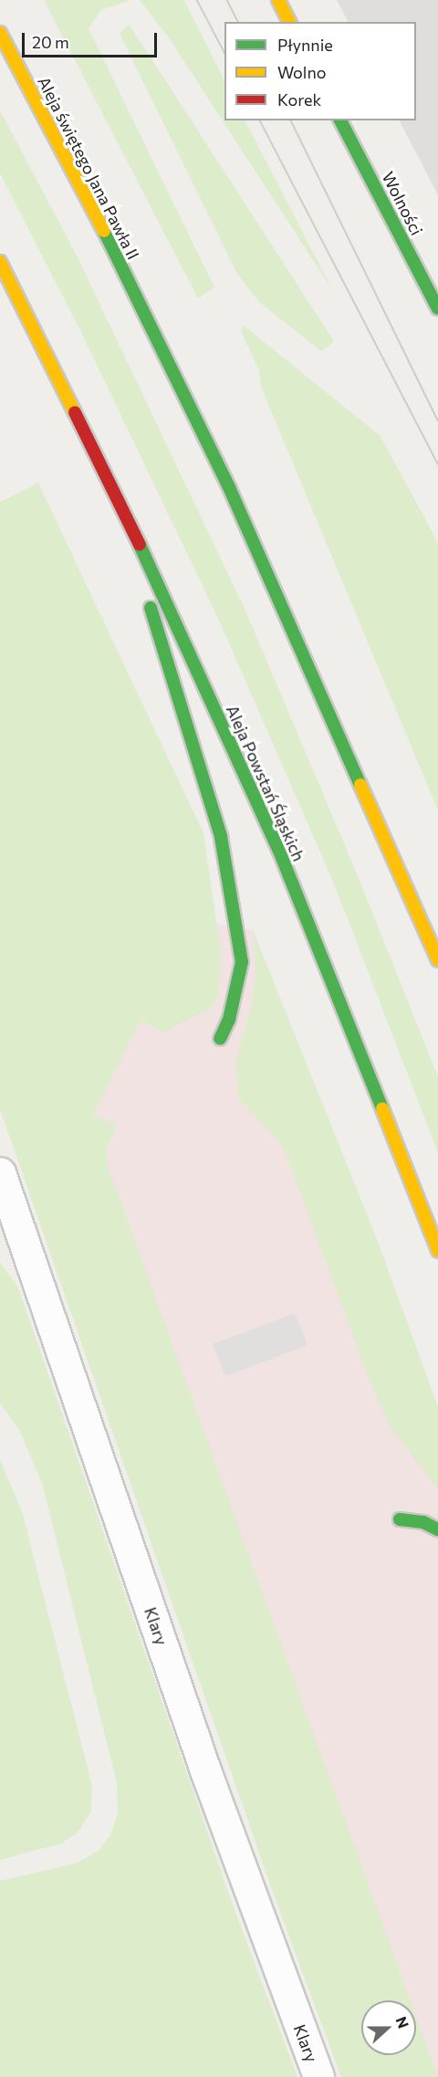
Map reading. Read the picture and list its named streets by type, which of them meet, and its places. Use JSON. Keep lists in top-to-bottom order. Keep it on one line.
{"streets":{"main road":["Aleja świętego Jana Pawła II","Wolności","Aleja Powstań Śląskich"],"street":["Klary"]},"legend":["Płynnie","Wolno","Korek"],"scale_bar":"20 m","north":"right"}
